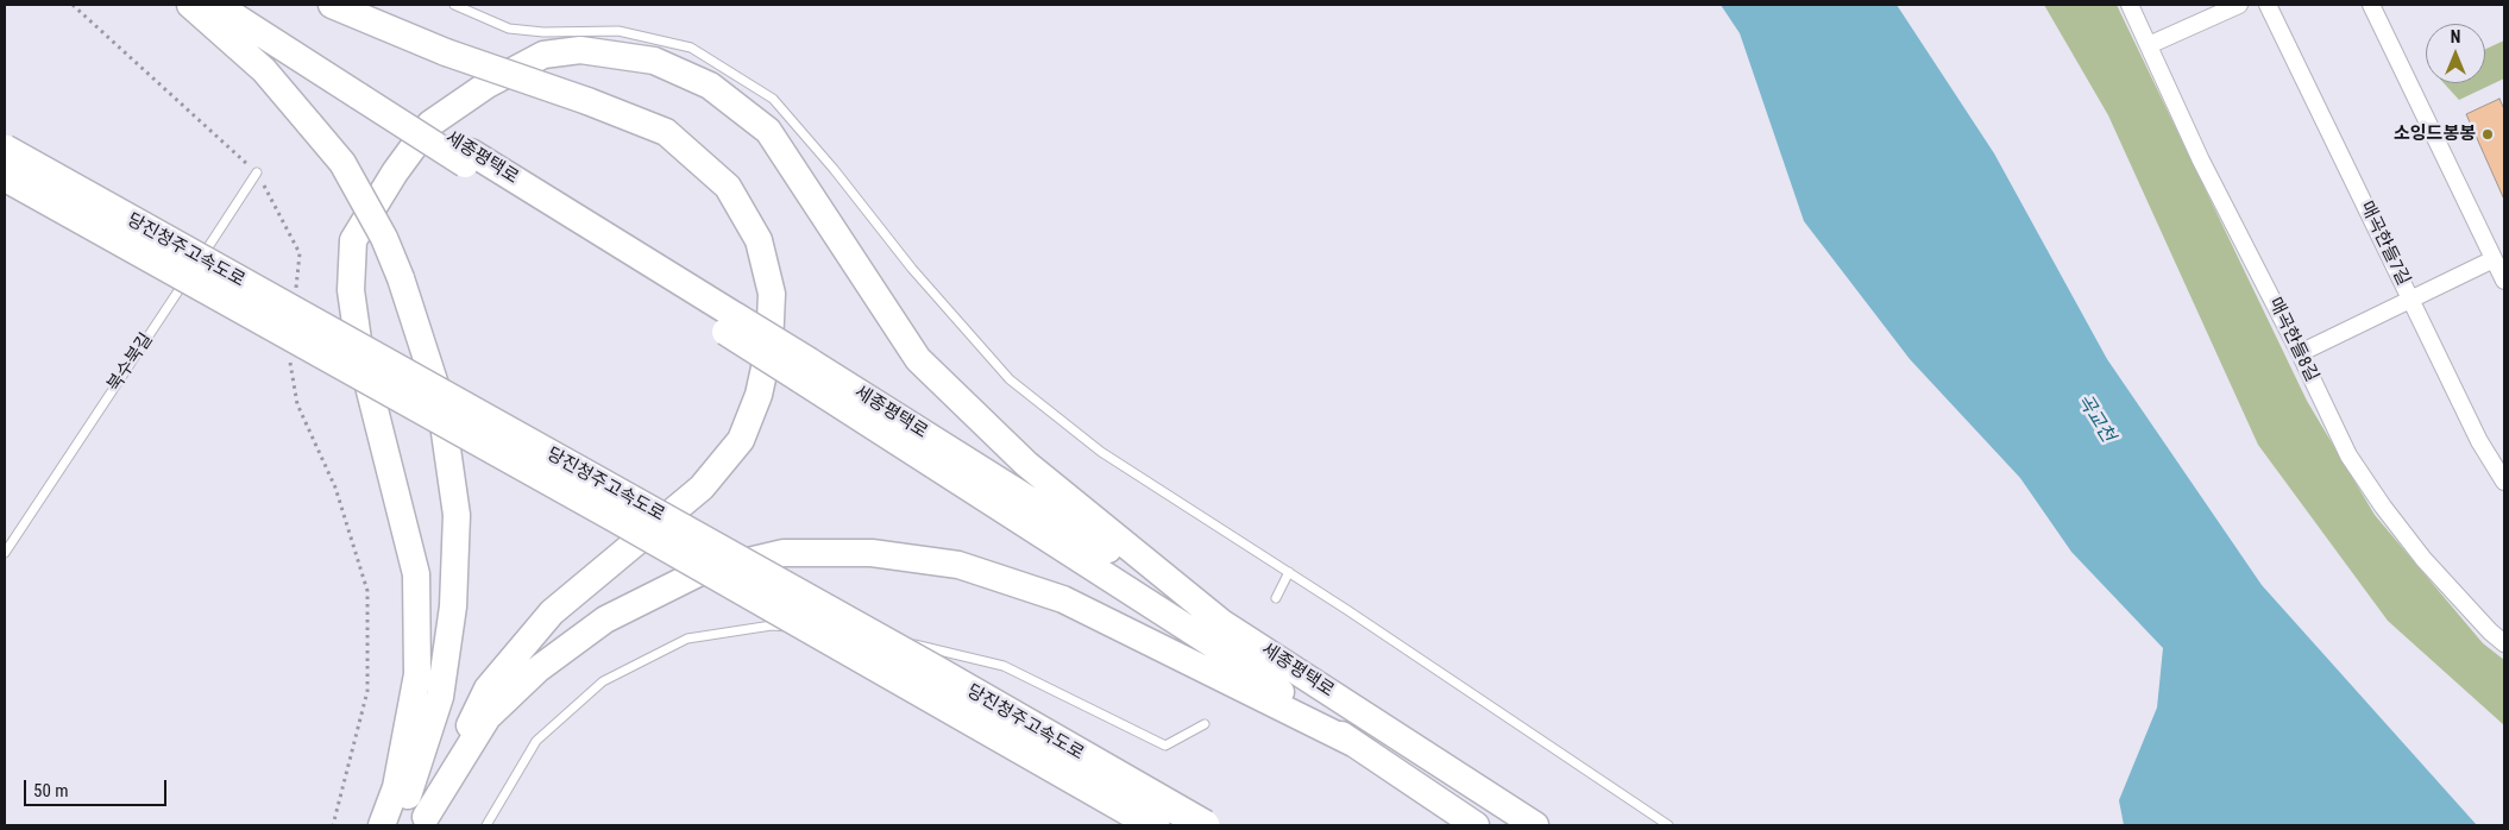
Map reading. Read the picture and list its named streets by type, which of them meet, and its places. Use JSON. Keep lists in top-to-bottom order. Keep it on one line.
{"streets":{"highway":["세종평택로","당진청주고속도로"],"street":["매곡한들7길","매곡한들8길"],"lane":["북수북길"]},"water":["곡교천"],"places":["소잉드봉봉"],"scale_bar":"50 m","north":"top"}
